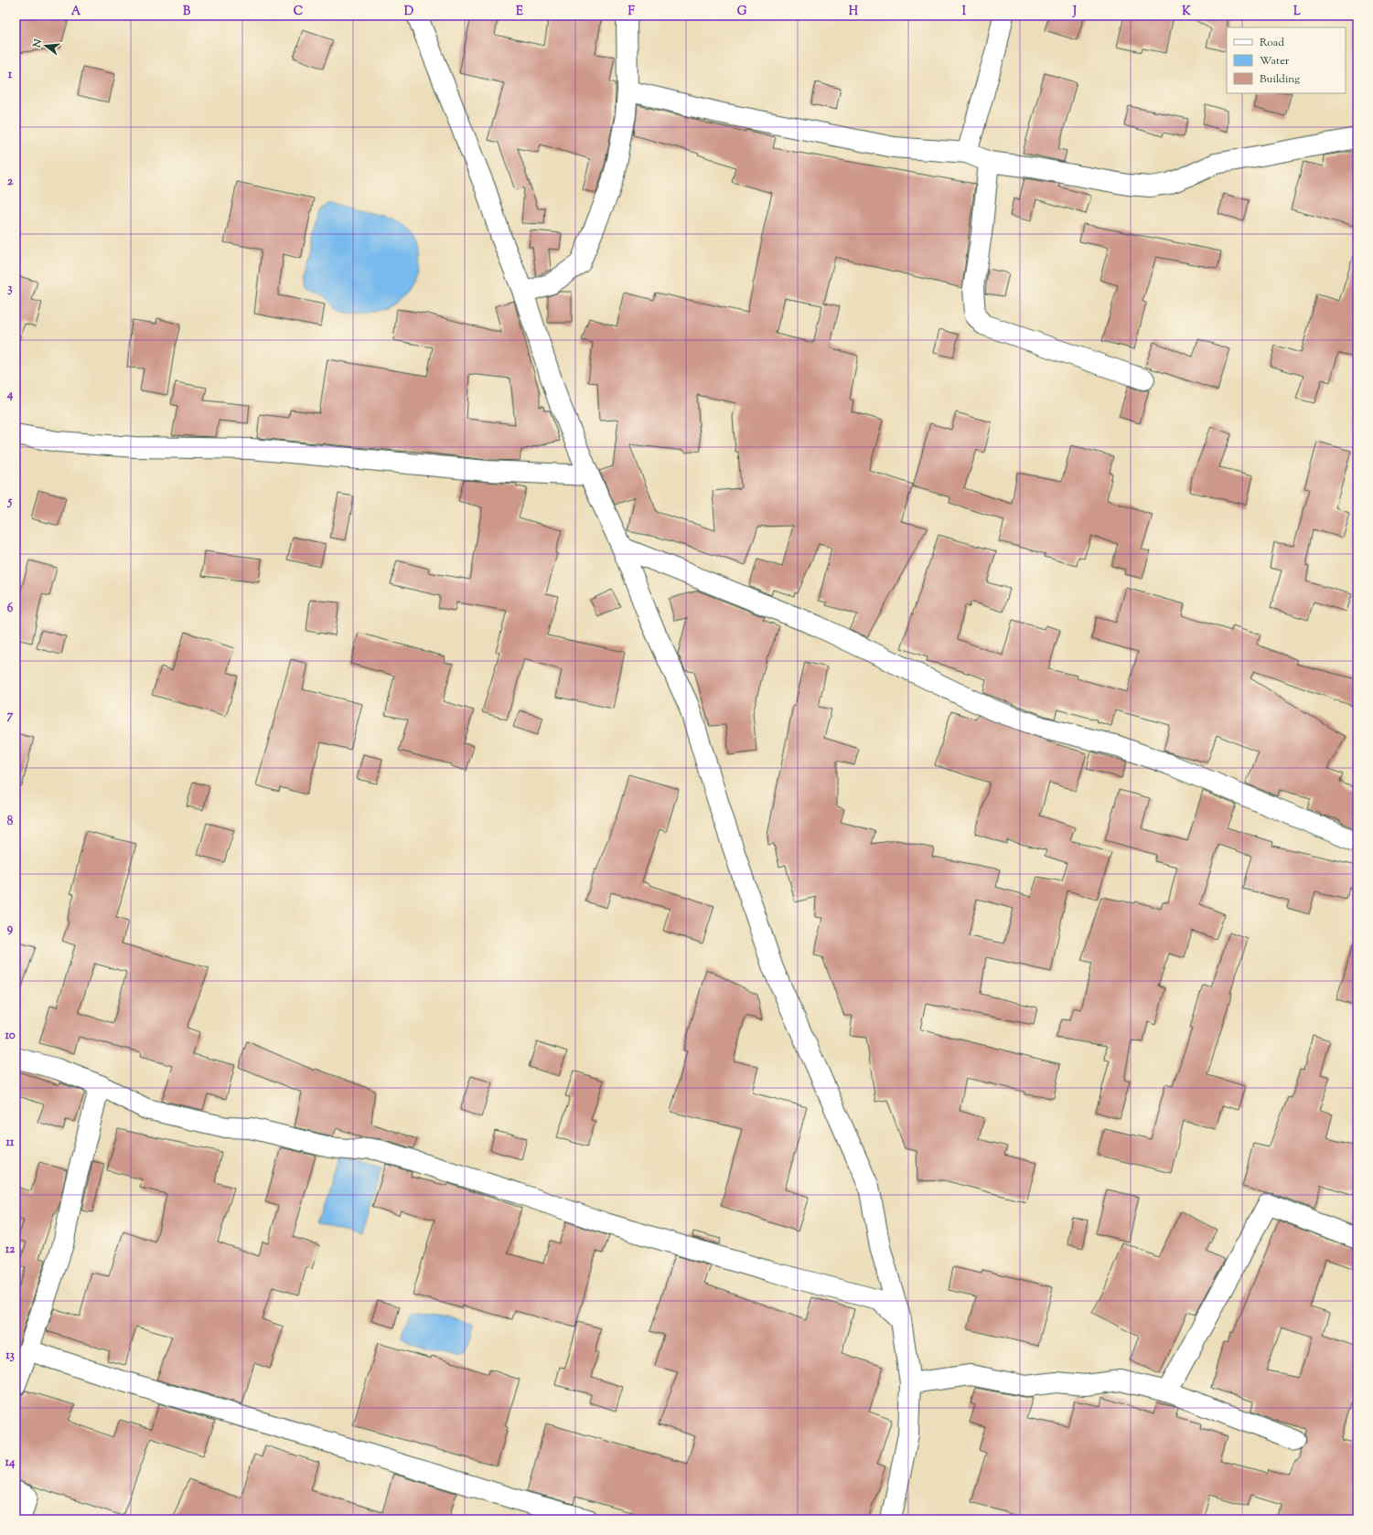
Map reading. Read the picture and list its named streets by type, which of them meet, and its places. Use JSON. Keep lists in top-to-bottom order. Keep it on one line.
{"legend":["Road","Water","Building"],"north":"left","grid":{"columns":["A","B","C","D","E","F","G","H","I","J","K","L"],"rows":["1","2","3","4","5","6","7","8","9","10","11","12","13","14"]}}
